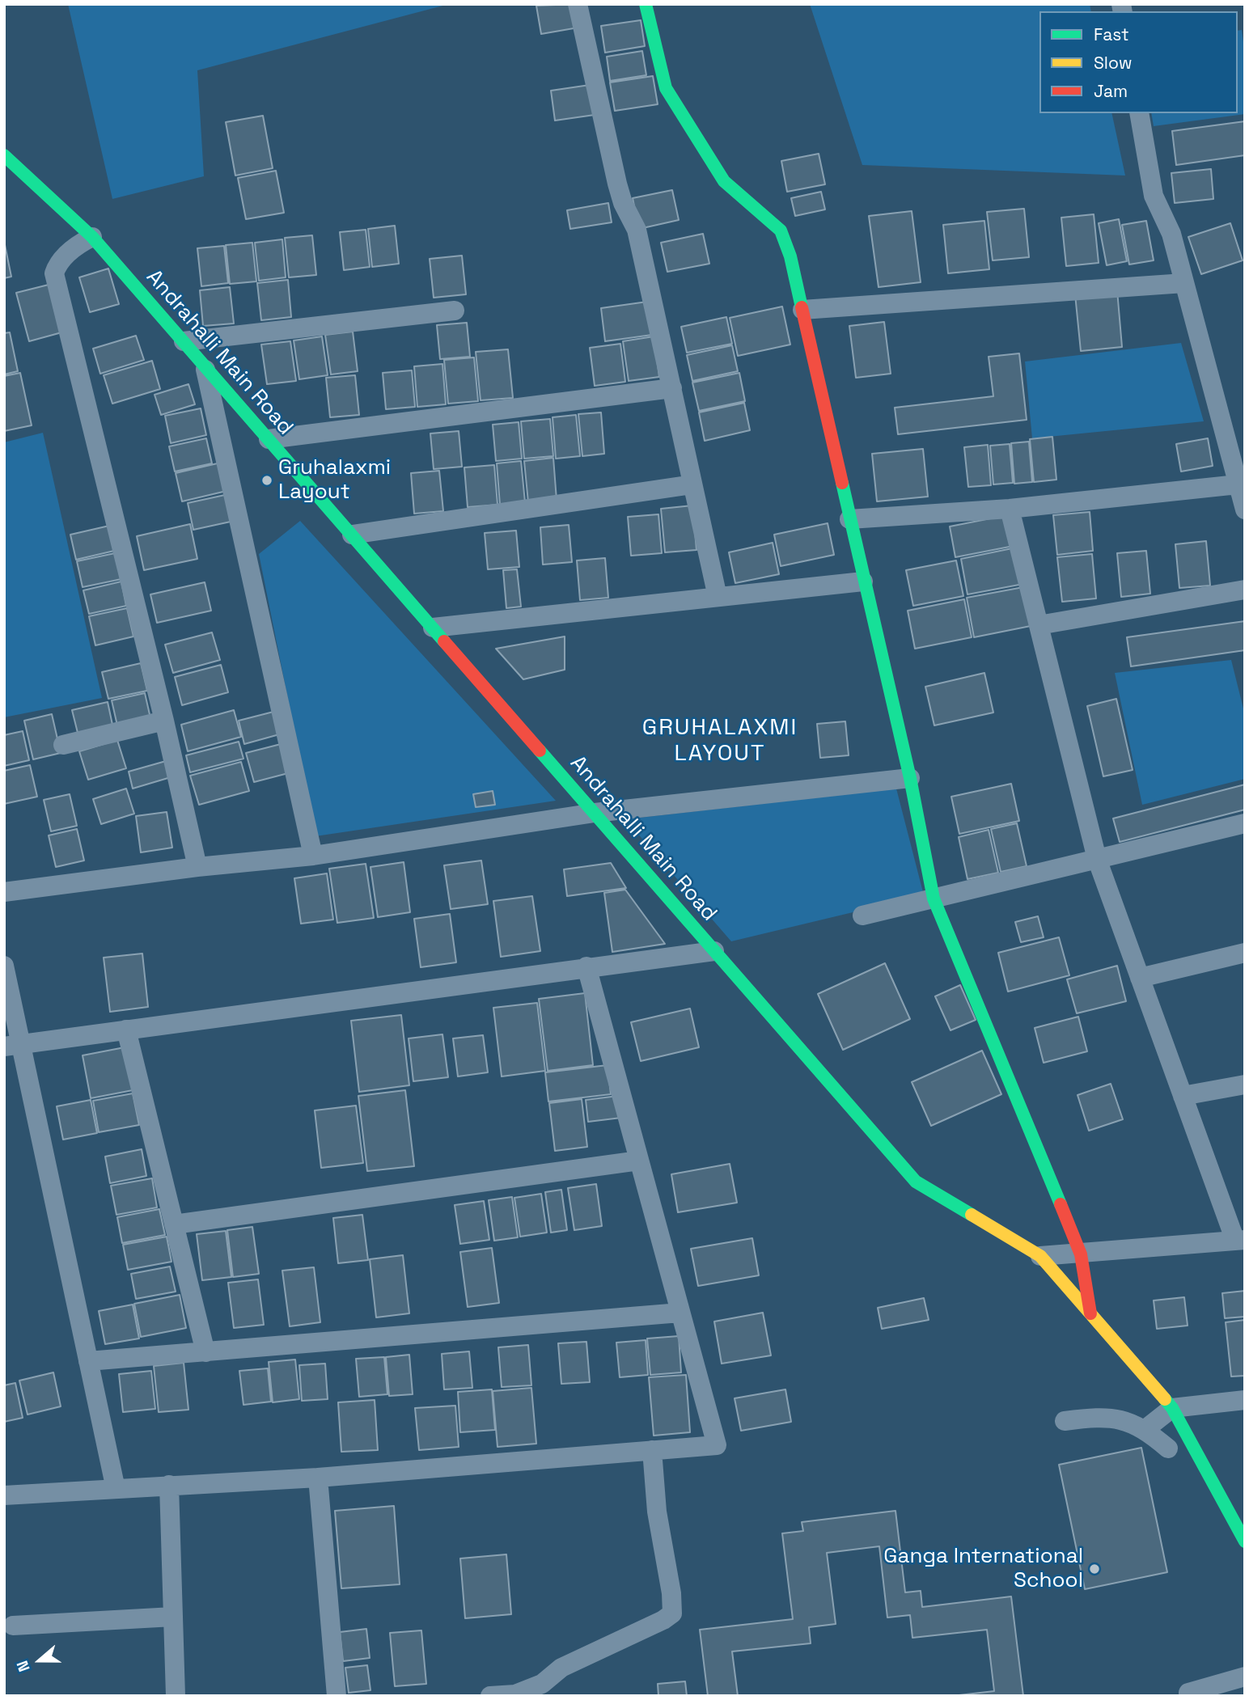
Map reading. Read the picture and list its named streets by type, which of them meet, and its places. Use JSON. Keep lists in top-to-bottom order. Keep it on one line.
{"streets":{"main road":["Andrahalli Main Road"]},"districts":["GRUHALAXMI LAYOUT"],"places":["Gruhalaxmi Layout","Ganga International School"],"legend":["Fast","Slow","Jam"],"north":"left"}
